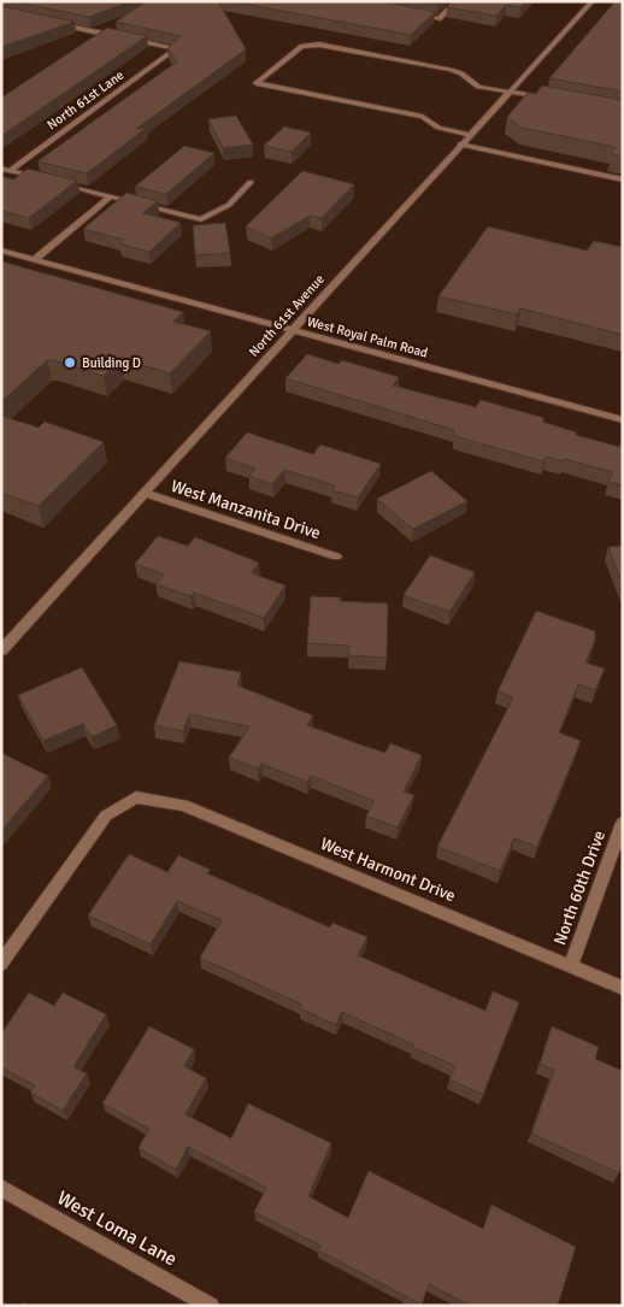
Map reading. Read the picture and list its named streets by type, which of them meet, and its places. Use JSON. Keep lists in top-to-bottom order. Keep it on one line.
{"streets":{"street":["North 61st Lane","North 61st Avenue","West Royal Palm Road","West Manzanita Drive","West Harmont Drive","North 60th Drive","West Loma Lane"]},"crossings":[["North 61st Avenue","West Royal Palm Road"],["North 61st Avenue","West Manzanita Drive"],["West Harmont Drive","North 60th Drive"]],"places":["Building D"]}
